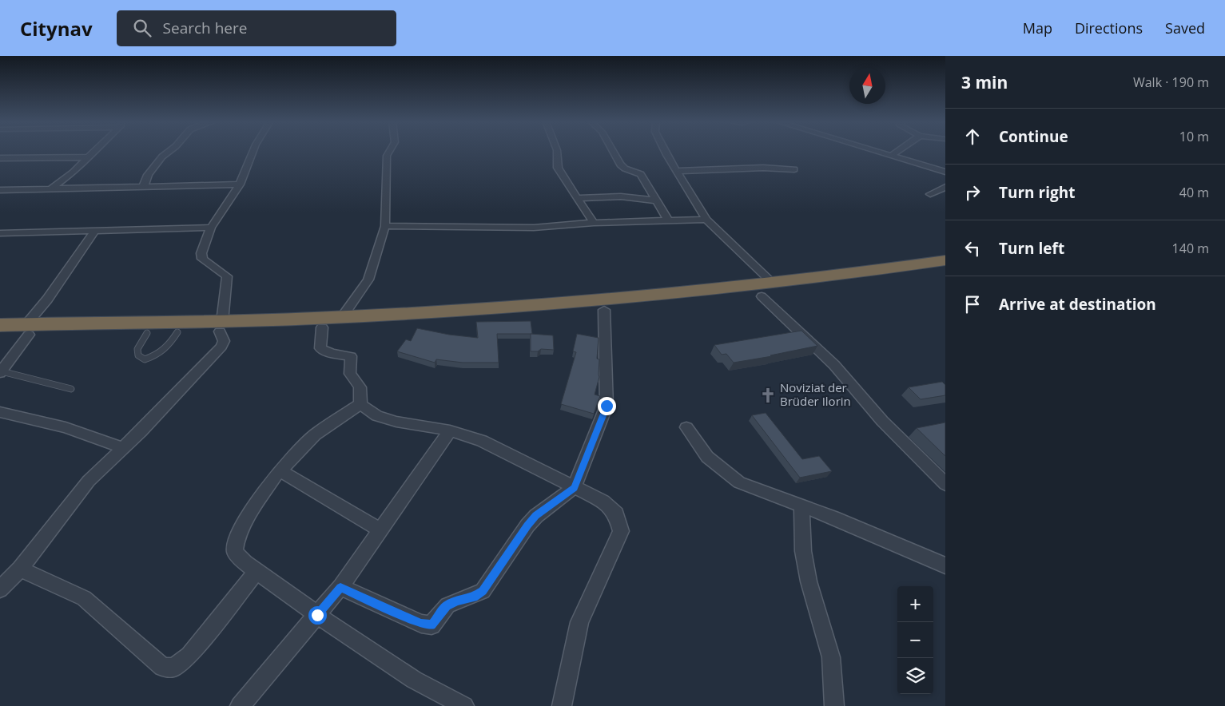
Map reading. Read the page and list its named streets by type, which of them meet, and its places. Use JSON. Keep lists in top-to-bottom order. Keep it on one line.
{"places":{"church":["Noviziat der Brüder Ilorin"]},"north":"top","page":{"header":"Citynav","search":"Search here","nav":["Map","Directions","Saved"],"heading":["3 min","Walk · 190 m"],"list":[["Continue","10 m"],["Turn right","40 m"],["Turn left","140 m"],"Arrive at destination"],"map_buttons":["+","−"]}}
